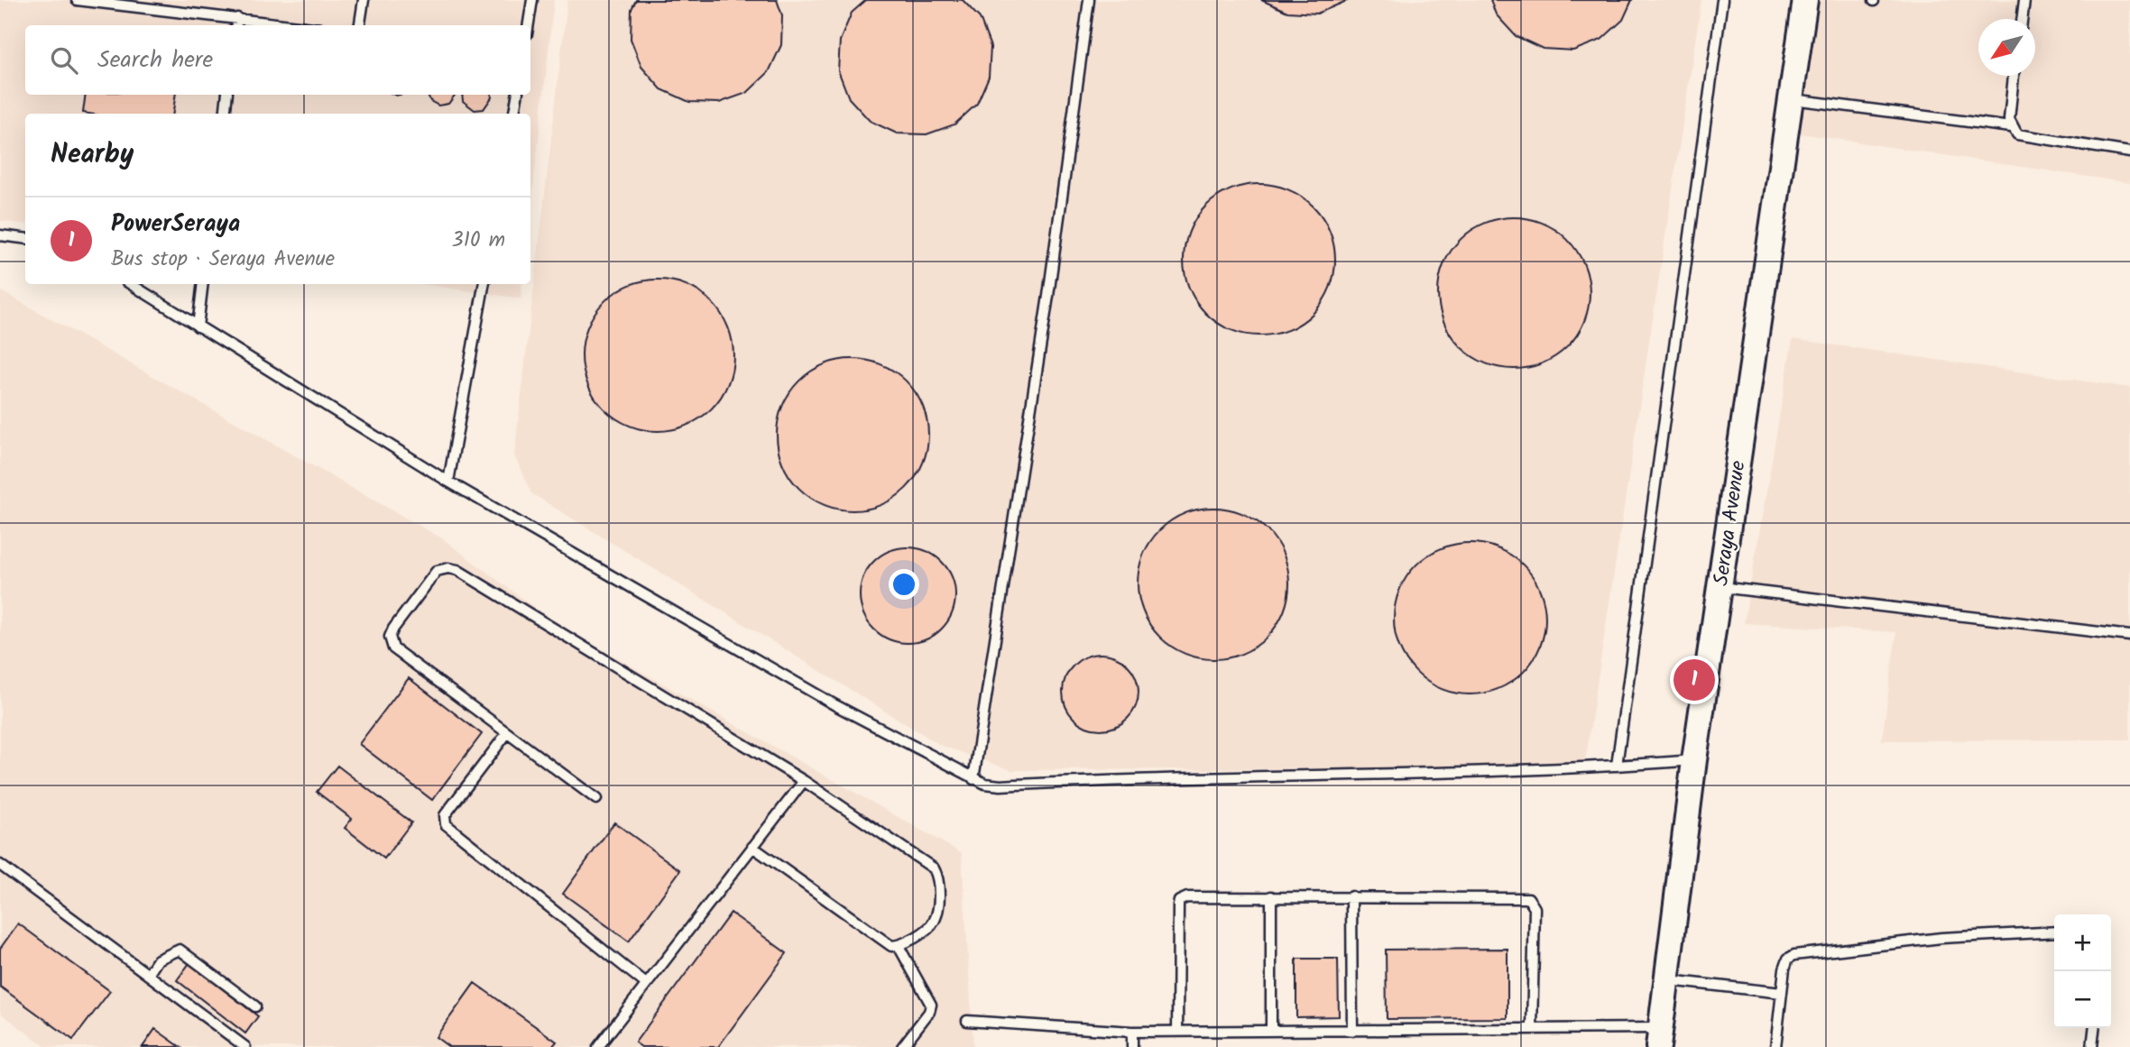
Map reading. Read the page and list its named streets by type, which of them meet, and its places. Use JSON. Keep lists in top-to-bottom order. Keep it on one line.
{"streets":{"street":["Seraya Avenue"]},"north":"bottom left","page":{"search":"Search here","heading":"Nearby","list":[{"mark":"1","name":"PowerSeraya","note":"Bus stop · Seraya Avenue","value":"310 m"}],"pins":"1","map_buttons":["+","−"]}}
